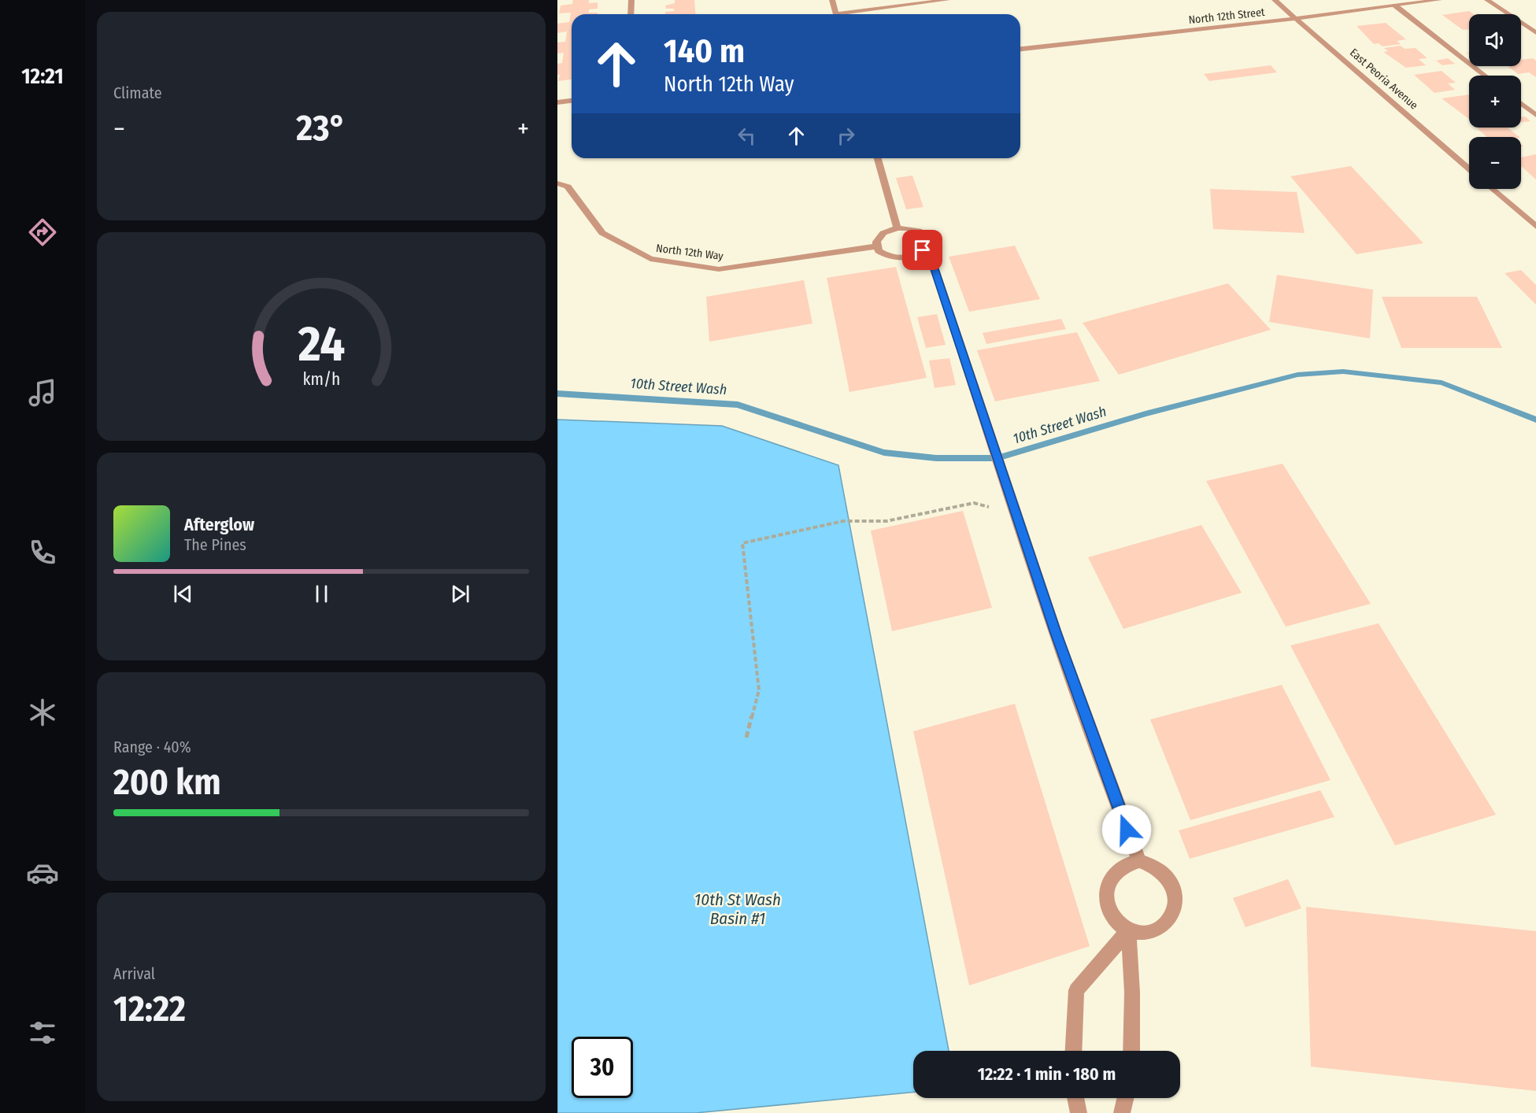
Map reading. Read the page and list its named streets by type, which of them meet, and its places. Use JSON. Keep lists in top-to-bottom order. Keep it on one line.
{"streets":{"street":["North 12th Street","East Peoria Avenue","North 12th Way"]},"crossings":[["North 12th Street","East Peoria Avenue"]],"water":["10th Street Wash","10th St Wash Basin #1"],"page":{"tabs":"12:21","tile":["Climate",["Range · 40%","200 km"],["Arrival","12:22"]],"map_buttons":["+","−"],"turn":["140 m","North 12th Way"],"heat":["−","23°","+"],"song":["Afterglow","The Pines"],"limit":"30","trip":"12:22 · 1 min · 180 m","gauge":["24","km/h"]}}
